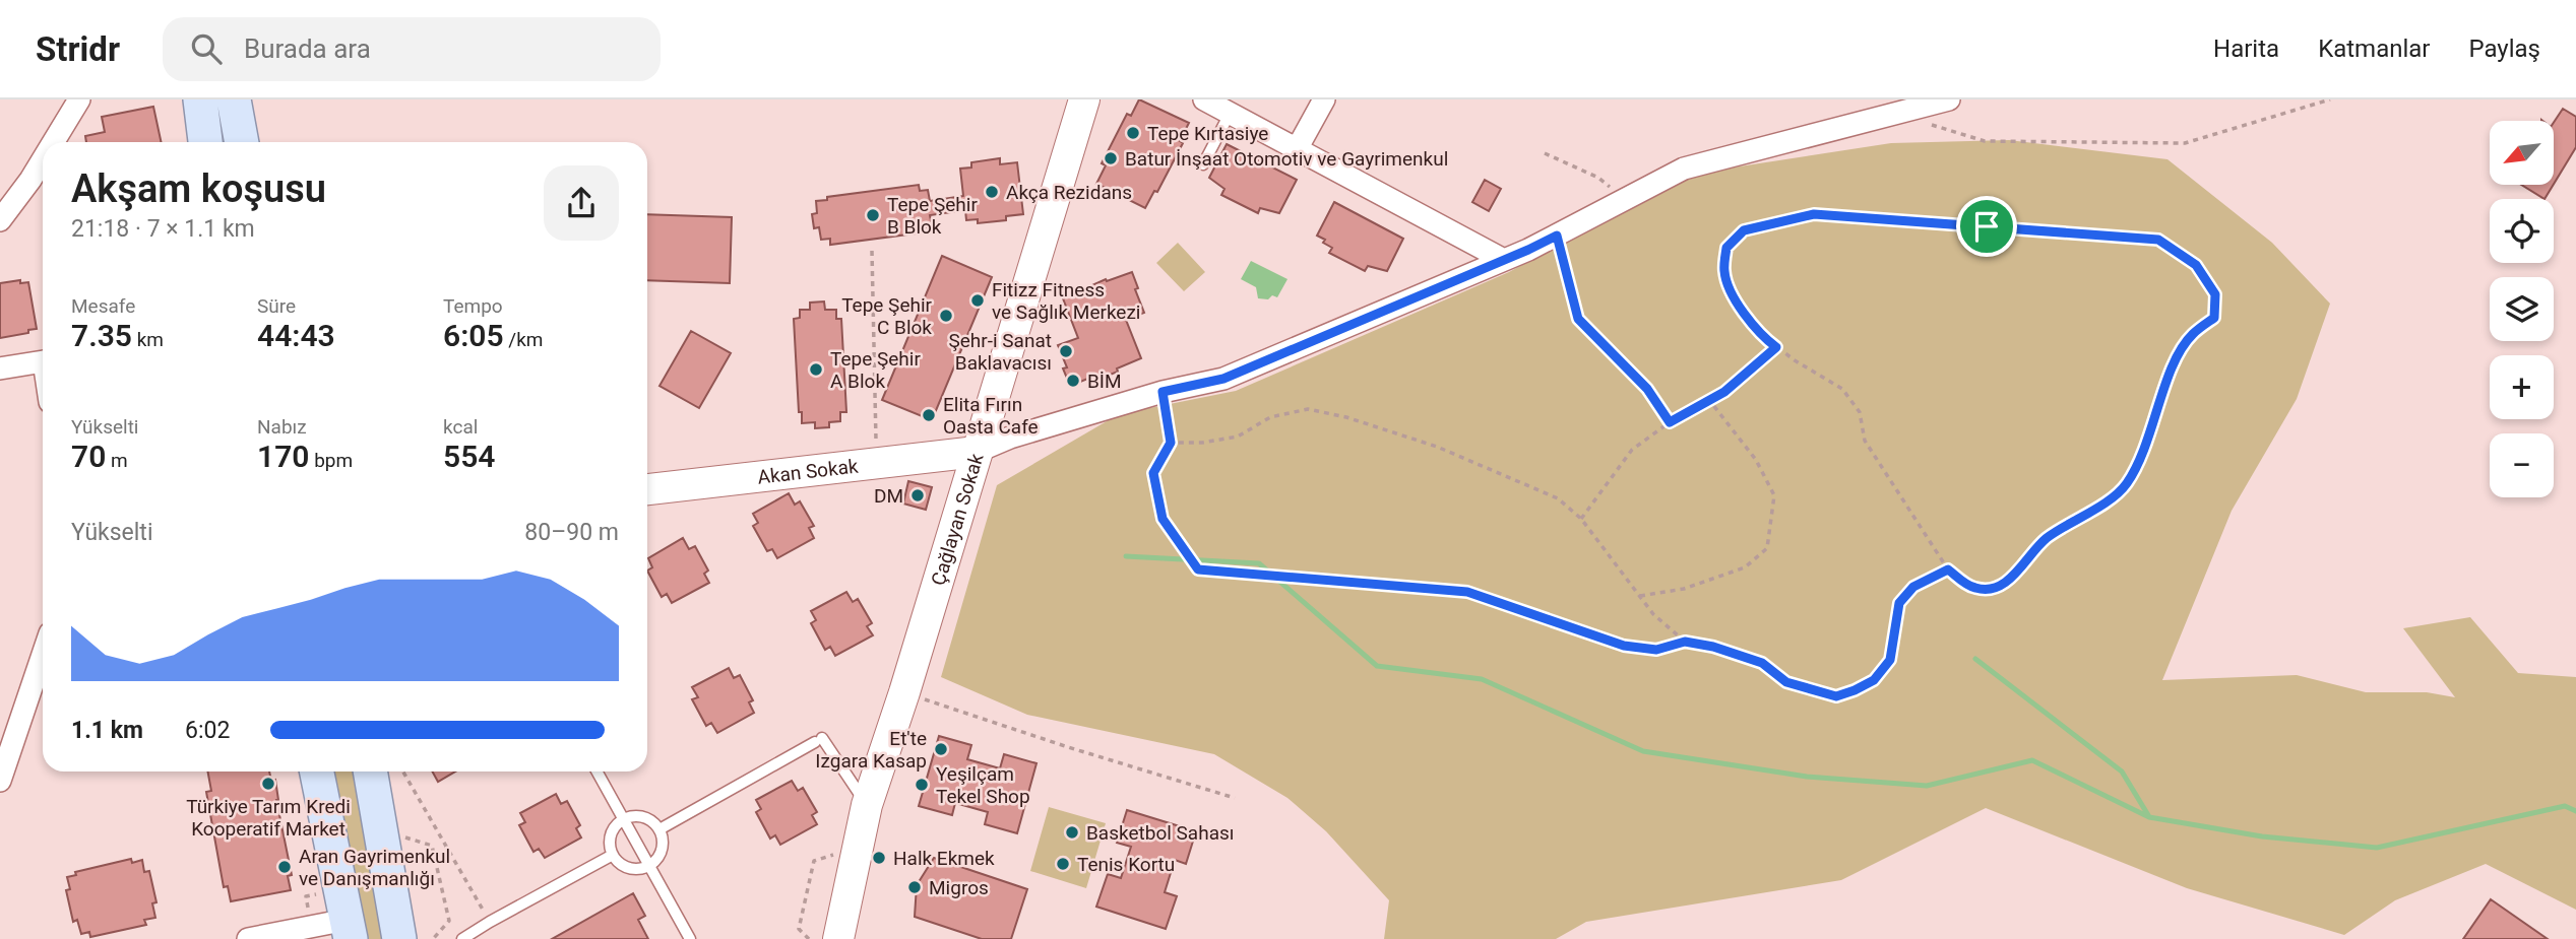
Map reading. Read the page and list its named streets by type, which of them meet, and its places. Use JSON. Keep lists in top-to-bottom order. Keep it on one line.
{"streets":{"street":["Akan Sokak","Çağlayan Sokak"]},"crossings":[["Akan Sokak","Çağlayan Sokak"]],"places":["Tepe Kırtasiye","Batur İnşaat Otomotiv ve Gayrimenkul","Akça Rezidans","Tepe Şehir B Blok","Fitizz Fitness ve Sağlık Merkezi","Tepe Şehir C Blok","Şehr-i Sanat Baklavacısı","Tepe Şehir A Blok","BİM","Elita Fırın Oasta Cafe","DM","Et'te Izgara Kasap","Türkiye Tarım Kredi Kooperatif Market","Yeşilçam Tekel Shop","Basketbol Sahası","Halk Ekmek","Tenis Kortu","Aran Gayrimenkul ve Danışmanlığı","Migros"],"north":"bottom left","page":{"header":"Stridr","search":"Burada ara","nav":["Harita","Katmanlar","Paylaş"],"map_buttons":["+","−"],"heading":["Akşam koşusu","21:18 · 7 × 1.1 km"],"stats":[["Mesafe","7.35 km"],["Süre","44:43"],["Tempo","6:05 /km"],["Yükselti","70 m"],["Nabız","170 bpm"],["kcal","554"]],"chart":["Yükselti","80–90 m"],"list":[{"name":"1.1 km","note":"6:02"}]}}
